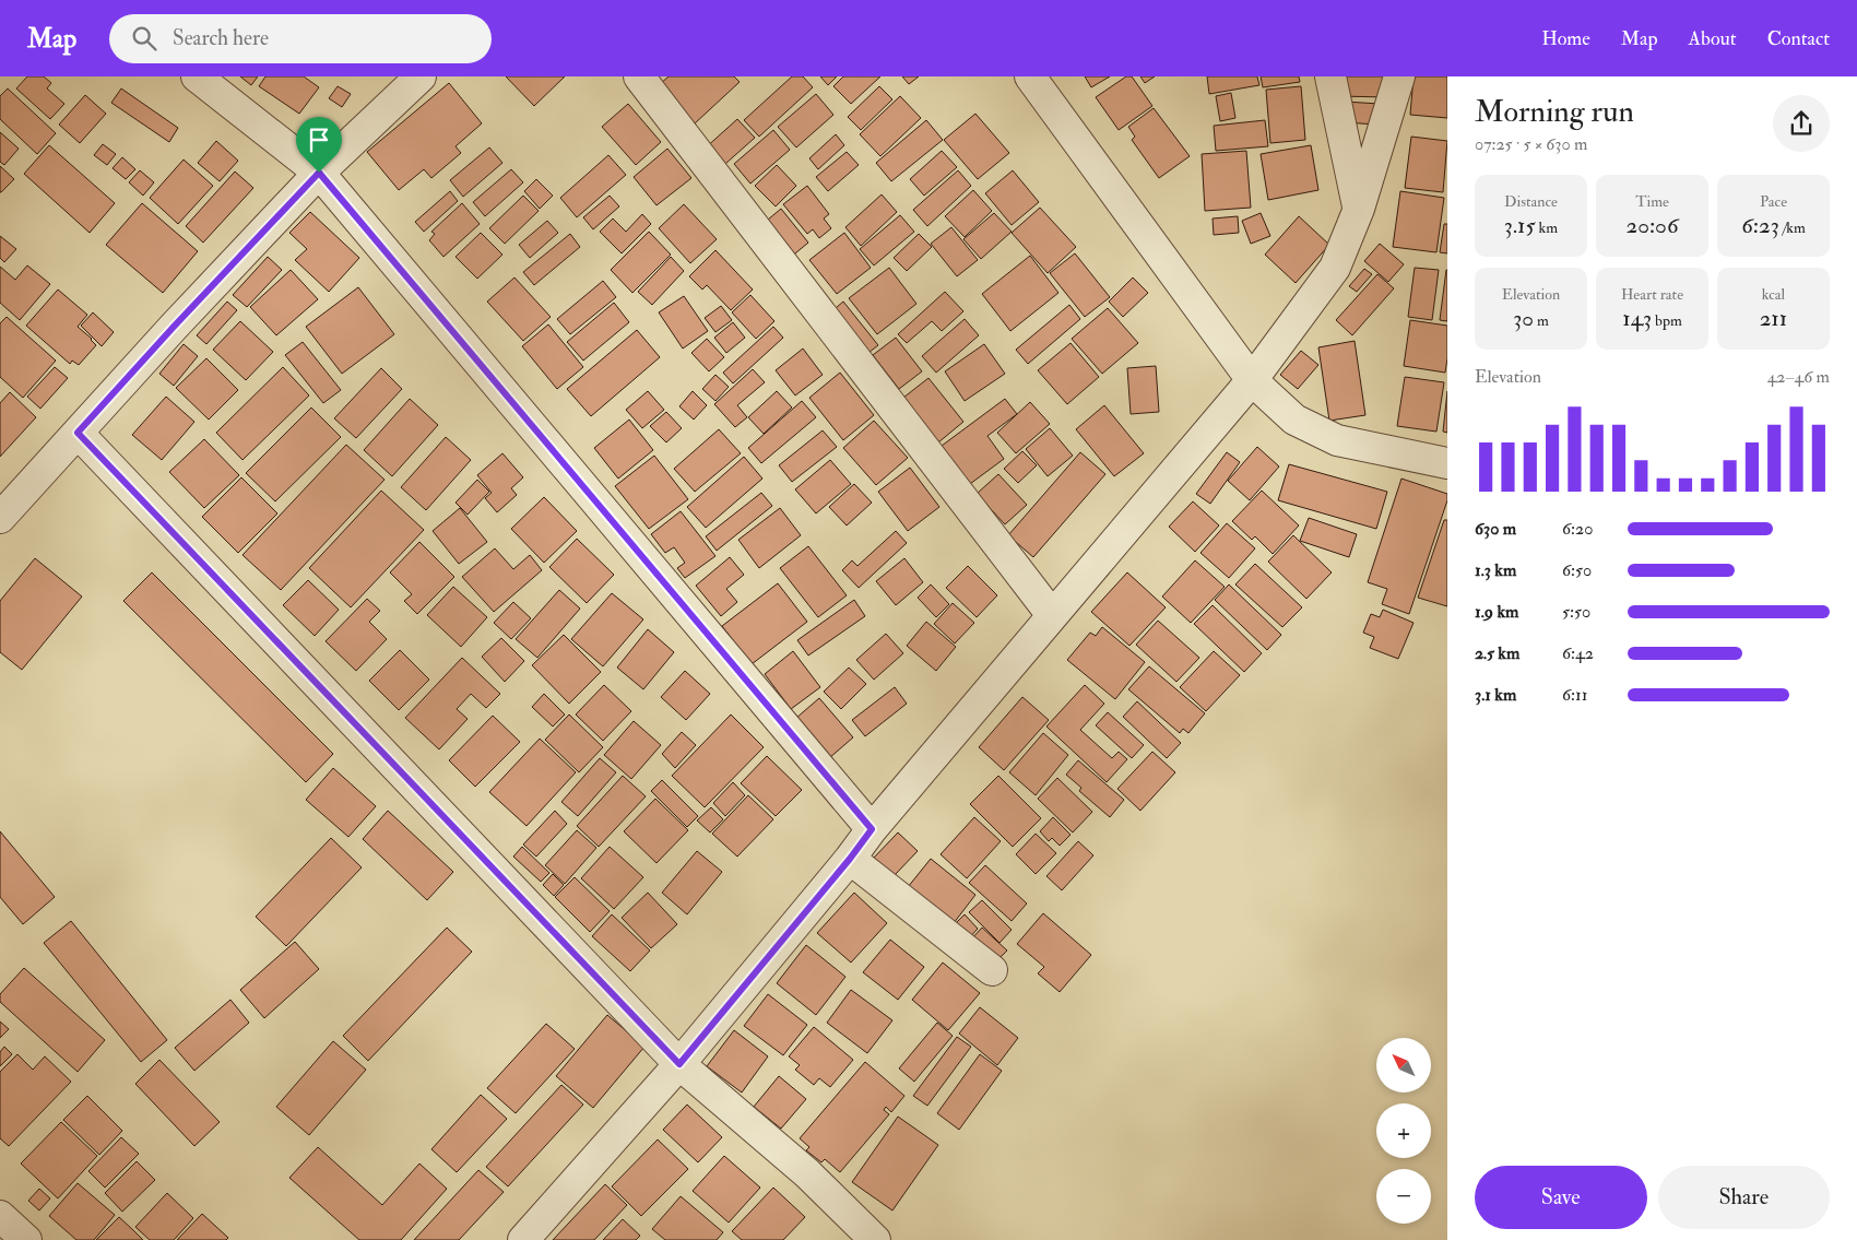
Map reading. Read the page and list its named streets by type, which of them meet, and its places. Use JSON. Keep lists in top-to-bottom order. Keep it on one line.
{"north":"top left","page":{"header":"Map","search":"Search here","nav":["Home","Map","About","Contact"],"heading":["Morning run","07:25 · 5 × 630 m"],"stats":[["Distance","3.15 km"],["Time","20:06"],["Pace","6:23 /km"],["Elevation","30 m"],["Heart rate","143 bpm"],["kcal","211"]],"chart":["Elevation","42–46 m"],"list":[{"name":"630 m","note":"6:20"},{"name":"1.3 km","note":"6:50"},{"name":"1.9 km","note":"5:50"},{"name":"2.5 km","note":"6:42"},{"name":"3.1 km","note":"6:11"}],"map_buttons":["+","−"],"buttons":["Save","Share"]}}
